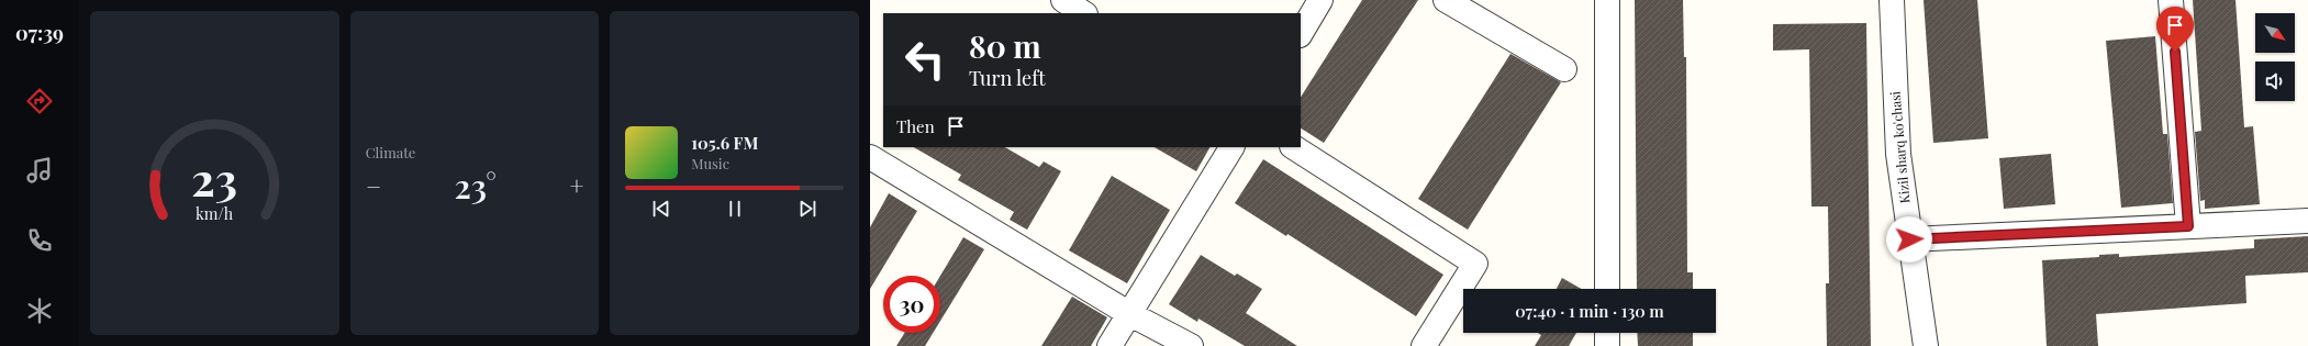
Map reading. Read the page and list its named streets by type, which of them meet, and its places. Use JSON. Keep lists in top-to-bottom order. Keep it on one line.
{"streets":{"street":["Kizil sharq ko'chasi"]},"north":"bottom right","page":{"tabs":"07:39","tile":"Climate","turn":["80 m","Turn left"],"then":"Then","song":["105.6 FM","Music"],"heat":["−","23°","+"],"limit":"30","trip":"07:40 · 1 min · 130 m","gauge":["23","km/h"]}}
